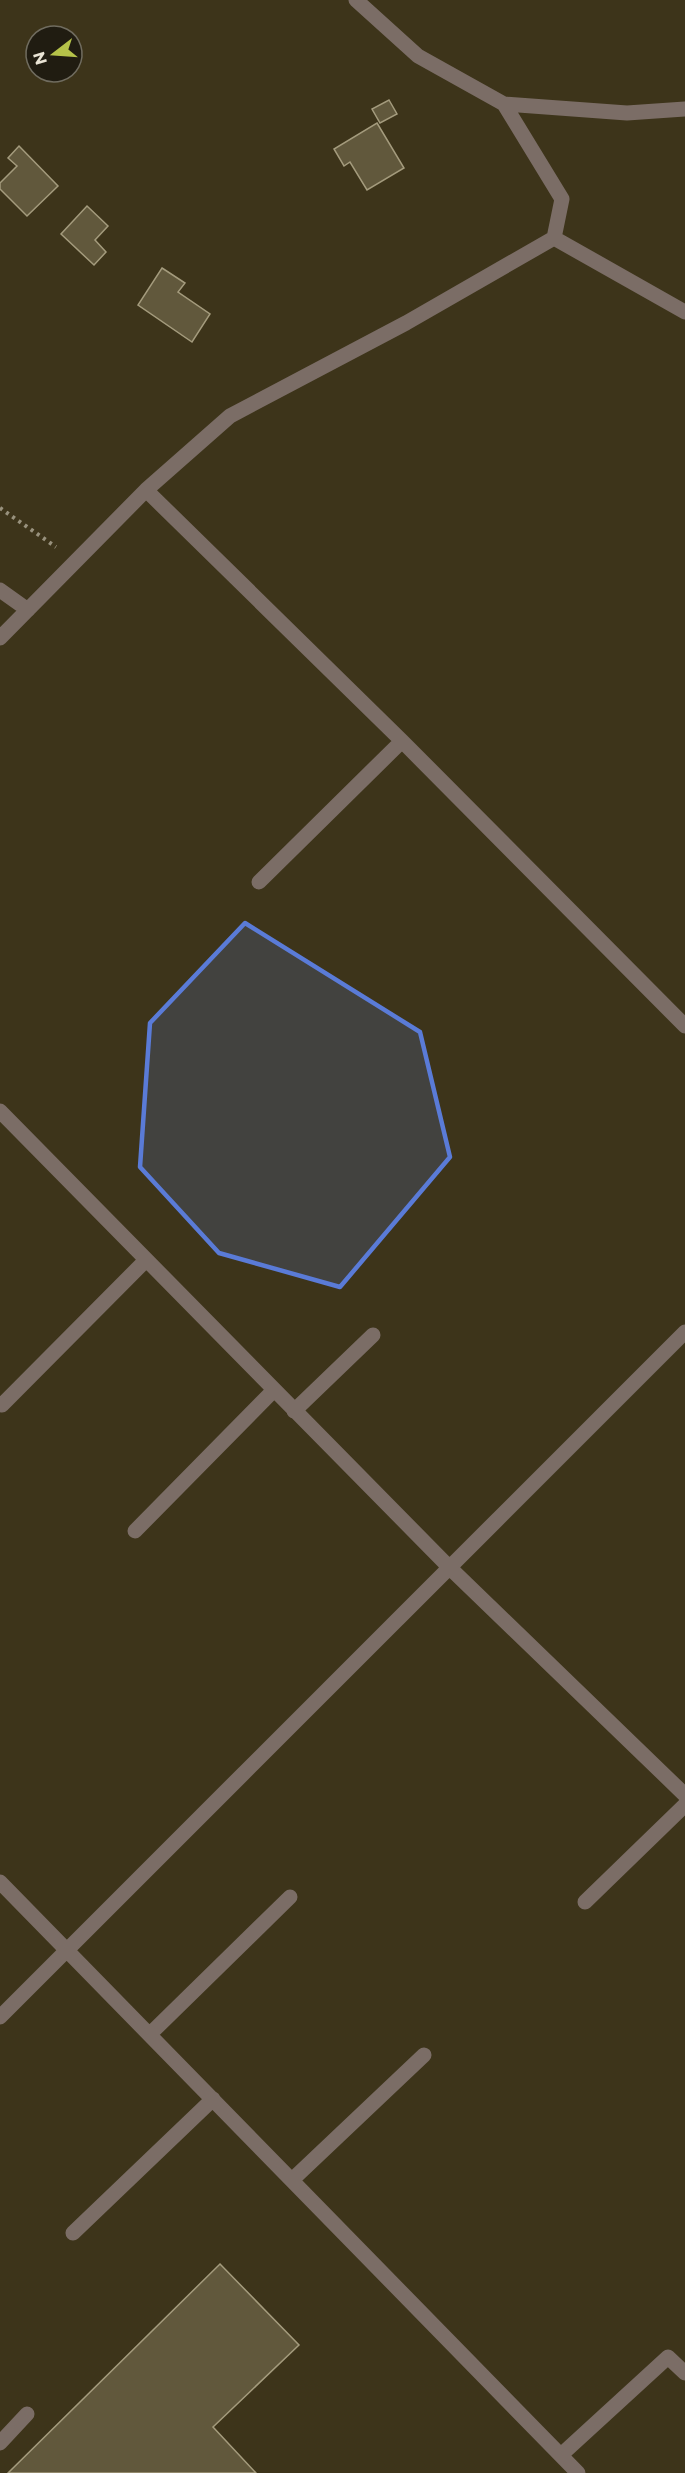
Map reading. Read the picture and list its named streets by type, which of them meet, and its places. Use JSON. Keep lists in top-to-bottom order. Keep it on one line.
{"north":"left"}
